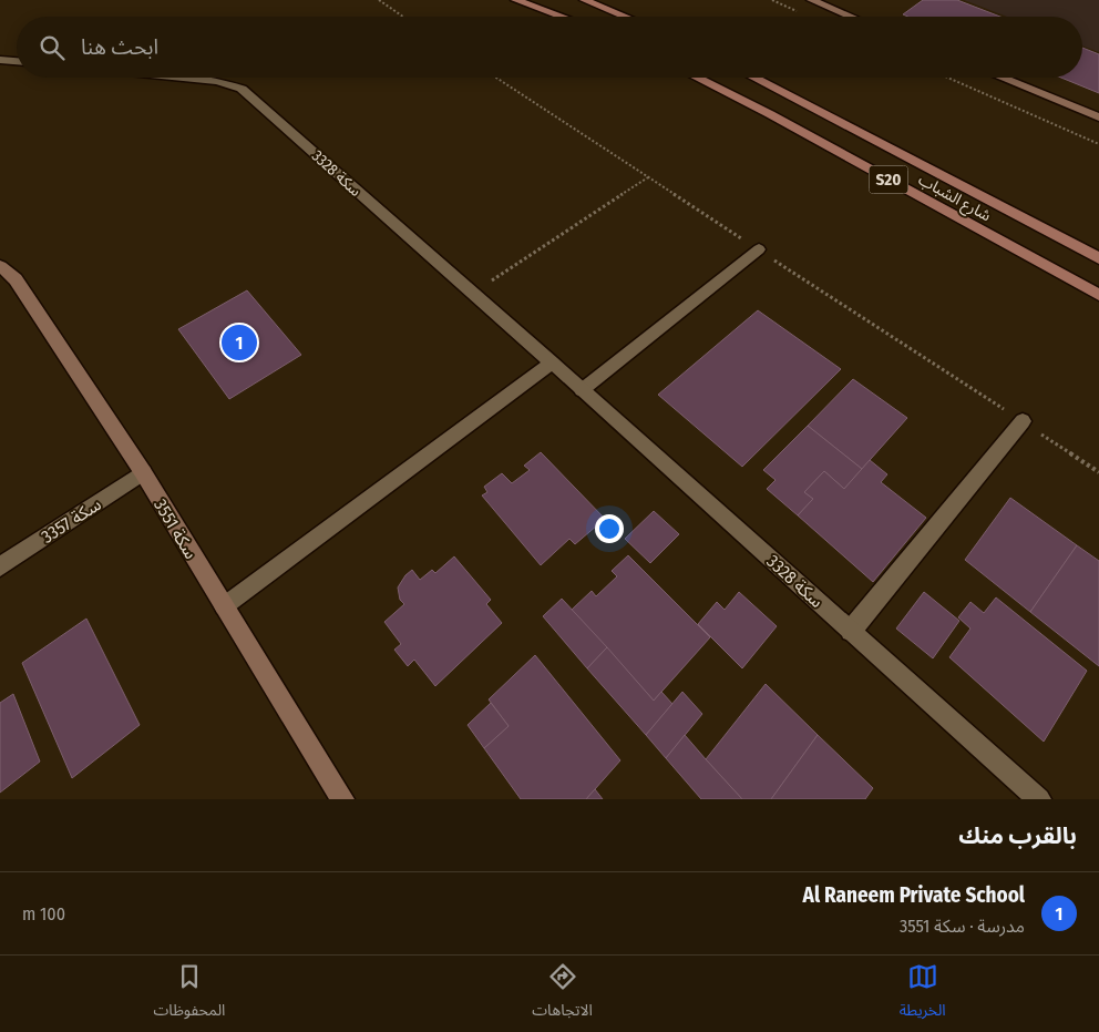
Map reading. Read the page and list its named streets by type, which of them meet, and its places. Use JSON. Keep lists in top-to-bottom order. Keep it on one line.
{"streets":{"main road":["S20","شارع الشباب"],"street":["سكة 3328","سكة 3357","سكة 3551"]},"crossings":[["سكة 3357","سكة 3551"]],"page":{"search":"ابحث هنا","pins":"1","heading":"بالقرب منك","list":[{"mark":"1","name":"Al Raneem Private School","note":"مدرسة · سكة 3551","value":"100 m"}],"nav":["الخريطة","الاتجاهات","المحفوظات"]}}
